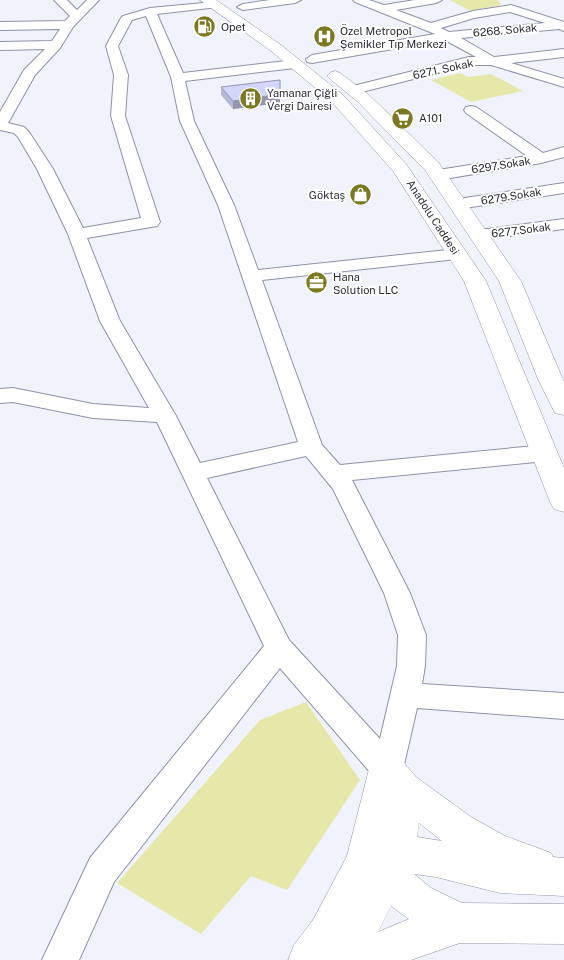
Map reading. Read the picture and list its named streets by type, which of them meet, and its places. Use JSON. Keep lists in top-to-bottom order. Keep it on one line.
{"streets":{"main road":["Anadolu Caddesi"],"street":["6268. Sokak","6271. Sokak","6297.Sokak","6279.Sokak","6277.Sokak"]},"crossings":[["6268. Sokak","Anadolu Caddesi"],["6271. Sokak","Anadolu Caddesi"],["6297.Sokak","Anadolu Caddesi"],["6279.Sokak","Anadolu Caddesi"],["Anadolu Caddesi","6277.Sokak"]],"places":{"fuel station":["Opet"],"hospital":["Özel Metropol Şemikler Tıp Merkezi"],"building":["Yamanar Çiğli Vergi Dairesi"],"supermarket":["A101"],"shop":["Göktaş"],"office":["Hana Solution LLC"]}}
